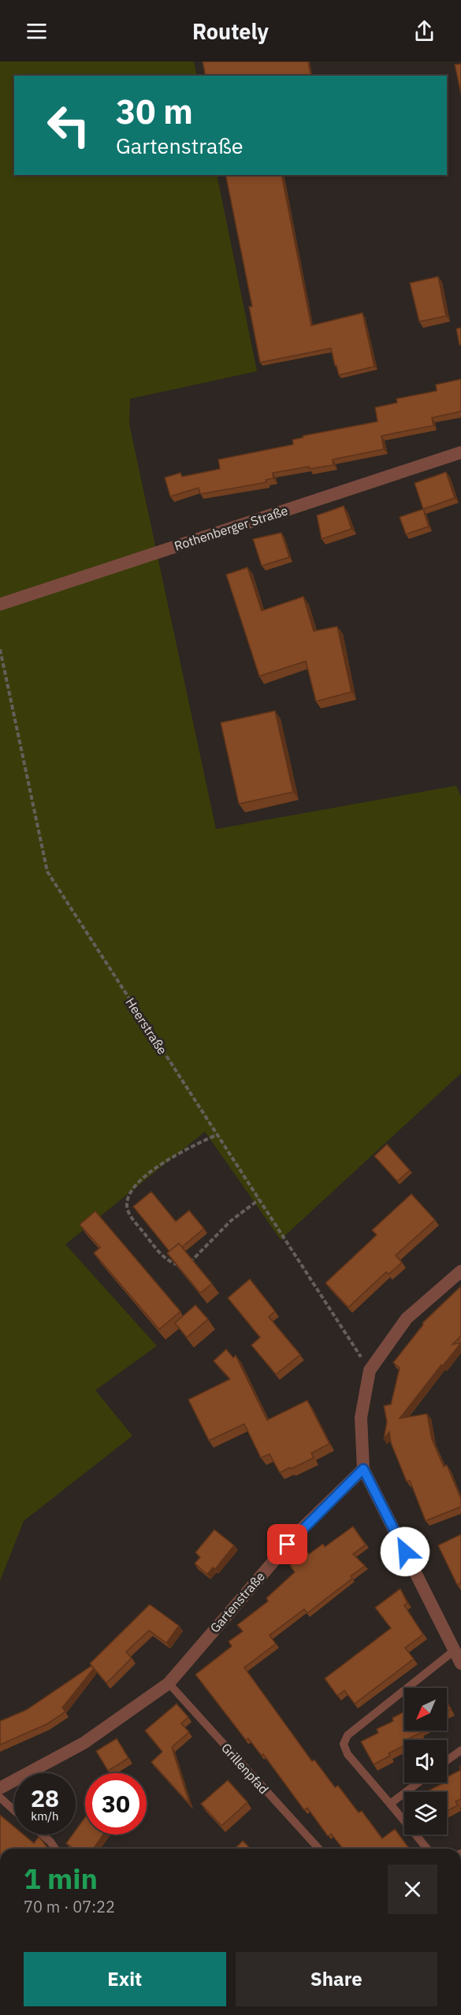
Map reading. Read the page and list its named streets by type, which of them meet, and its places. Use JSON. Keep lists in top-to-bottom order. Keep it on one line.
{"streets":{"street":["Rothenberger Straße","Gartenstraße"],"lane":["Grillenpfad"],"path":["Heerstraße"]},"crossings":[["Gartenstraße","Grillenpfad"]],"north":"bottom left","page":{"header":"Routely","turn":["30 m","Gartenstraße"],"speed":"28 km/h","limit":"30","heading":["1 min","70 m · 07:22"],"buttons":["Exit","Share"]}}
